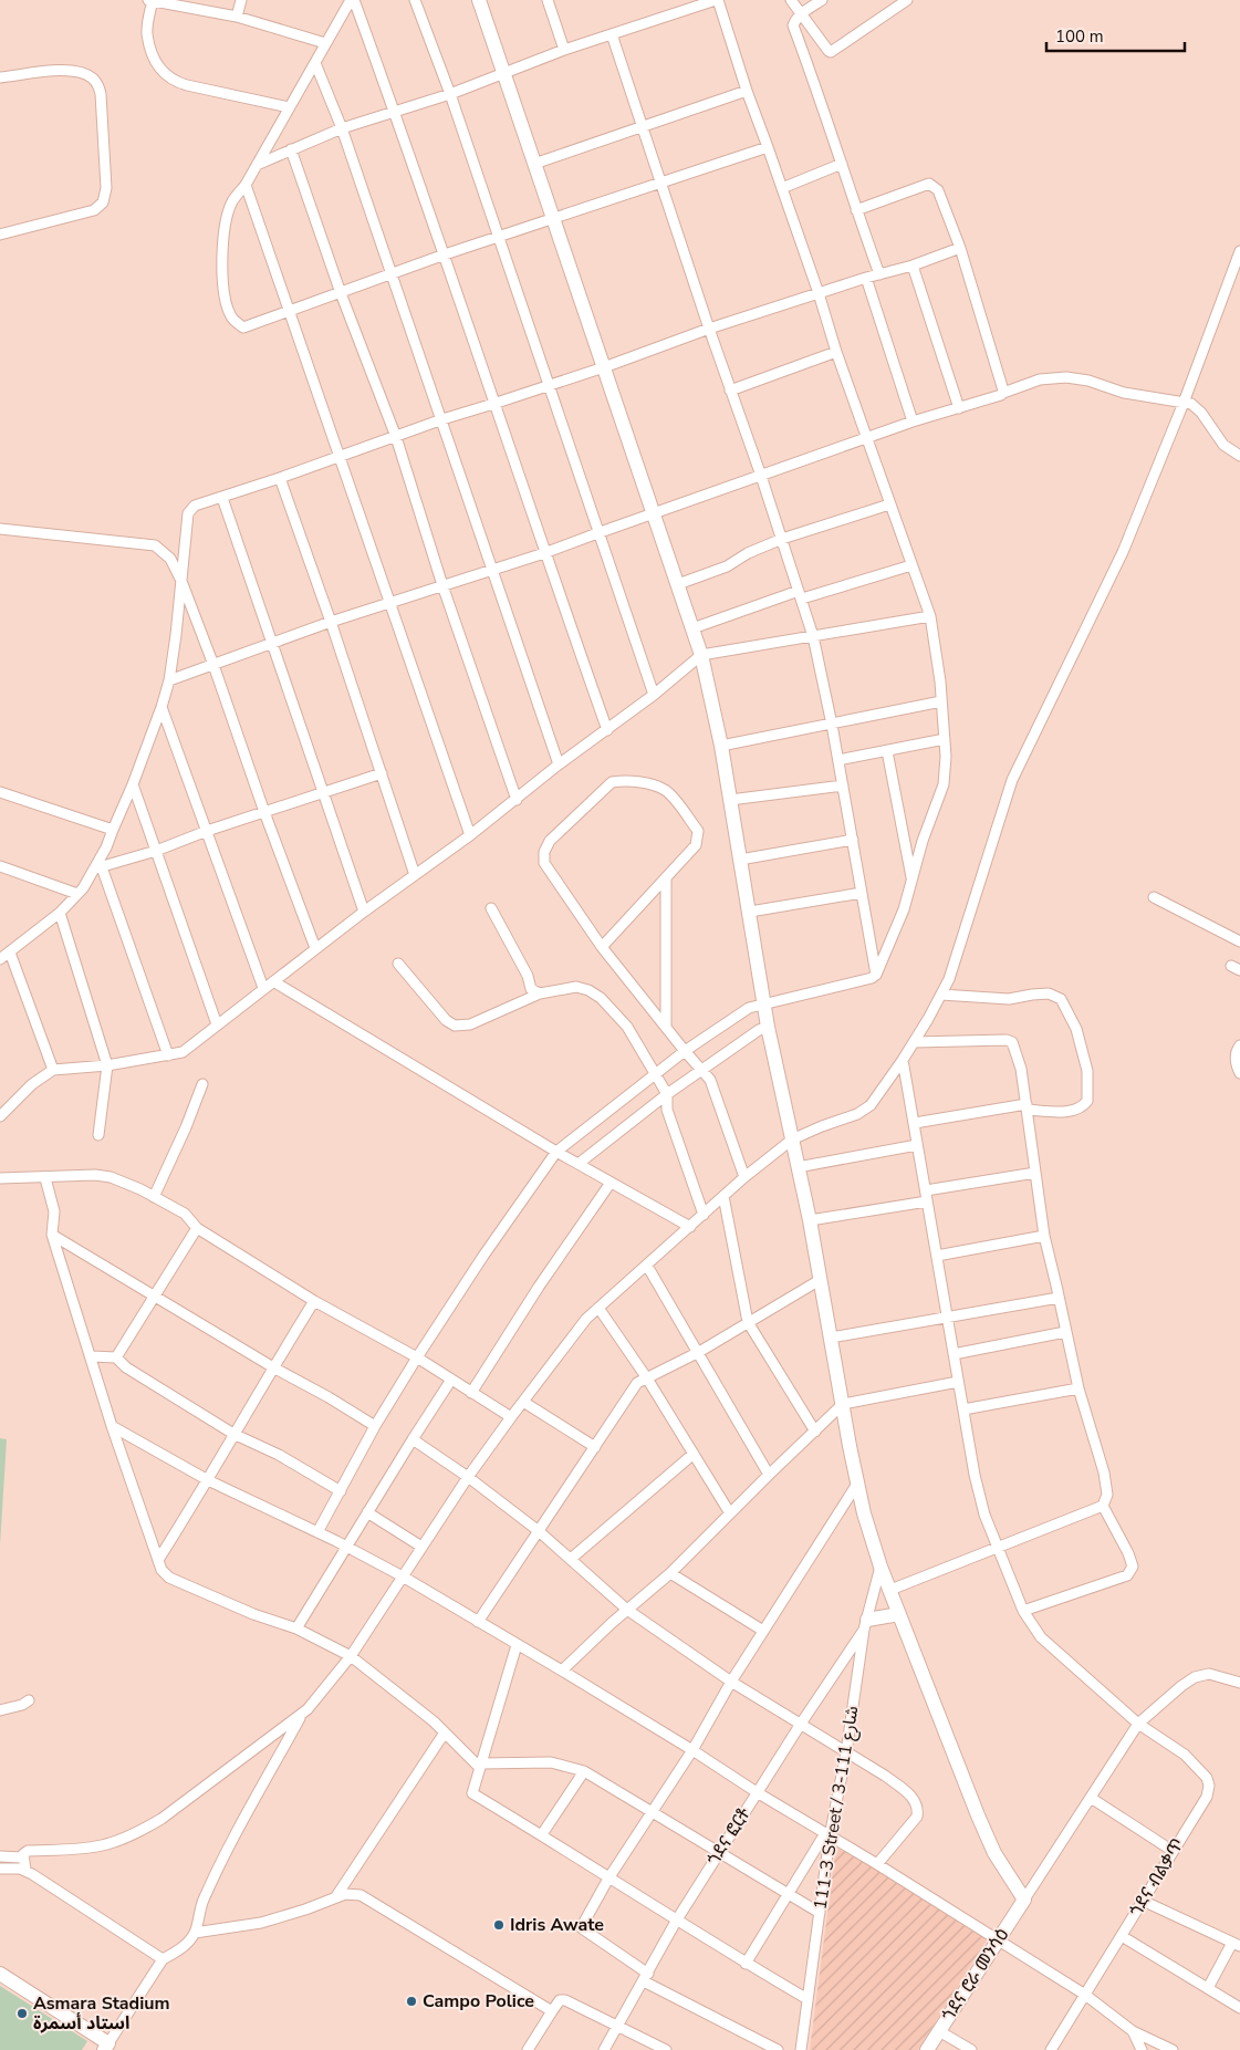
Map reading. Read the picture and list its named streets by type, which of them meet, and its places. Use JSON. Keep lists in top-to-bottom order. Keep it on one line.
{"streets":{"main road":["ጎደና ሮራ መንሳዕ"],"street":["111-3 Street / شارع 111-3","ጎደና ፎርቶ","ጎደና ብልቃጥ"]},"crossings":[["111-3 Street / شارع 111-3","ጎደና ፎርቶ"]],"places":["Idris Awate","Campo Police","Asmara Stadium استاد أسمرة"],"scale_bar":"100 m"}
